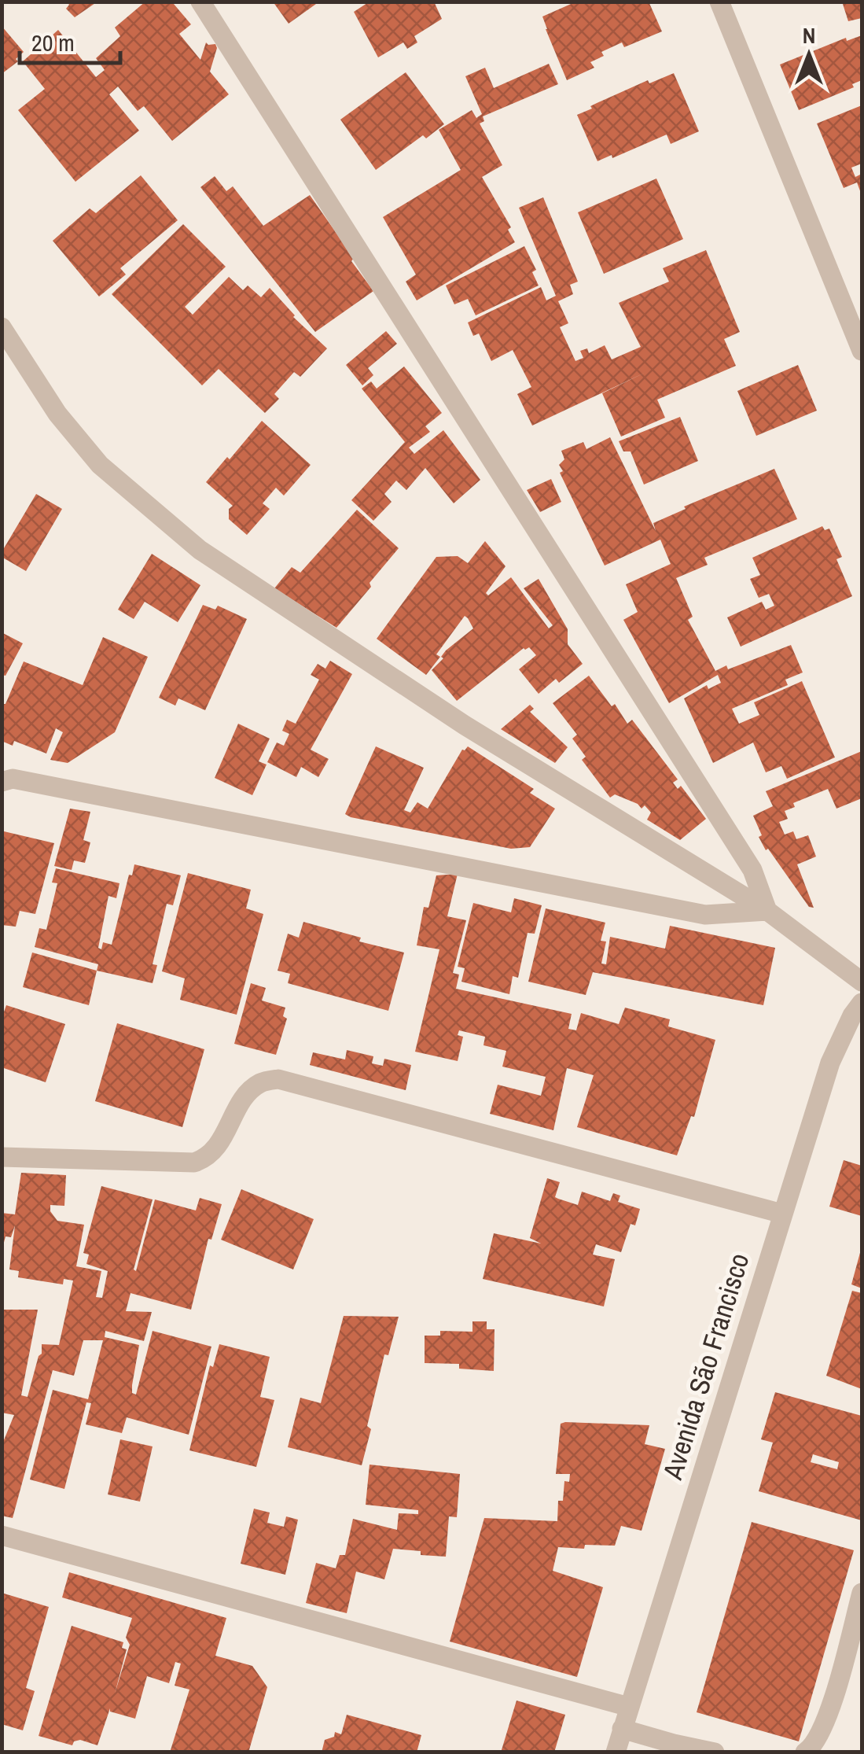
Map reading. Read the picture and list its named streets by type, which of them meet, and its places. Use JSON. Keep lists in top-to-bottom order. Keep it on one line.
{"streets":{"street":["Avenida São Francisco"]},"scale_bar":"20 m","north":"top"}
